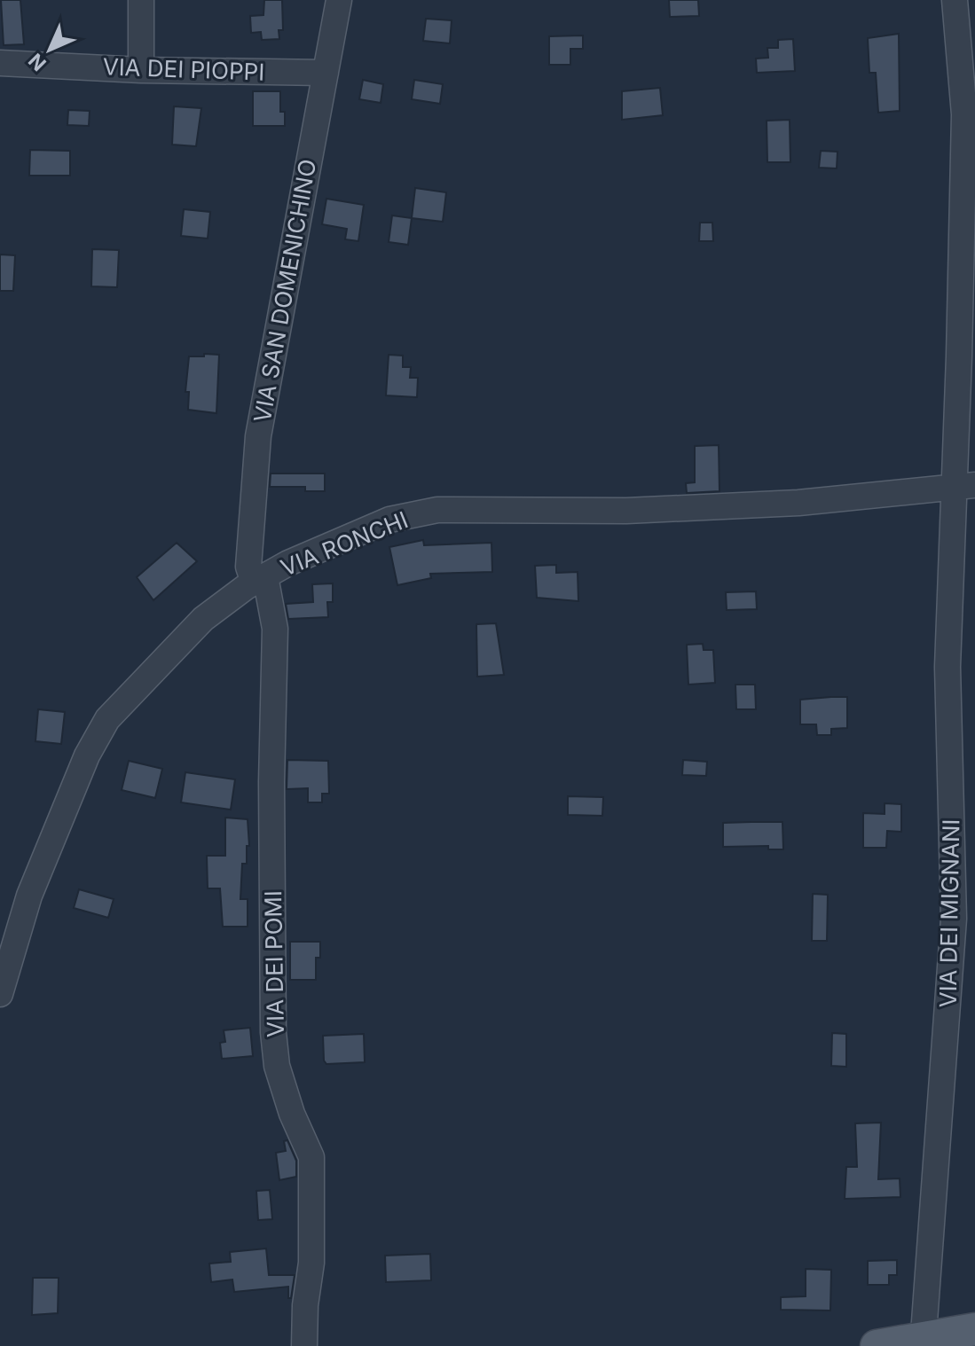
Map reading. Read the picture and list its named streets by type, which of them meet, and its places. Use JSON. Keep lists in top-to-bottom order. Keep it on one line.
{"streets":{"street":["VIA DEI PIOPPI","VIA SAN DOMENICHINO","VIA RONCHI","VIA DEI MIGNANI","VIA DEI POMI"]},"crossings":[["VIA DEI PIOPPI","VIA SAN DOMENICHINO"],["VIA SAN DOMENICHINO","VIA RONCHI"],["VIA SAN DOMENICHINO","VIA DEI POMI"],["VIA RONCHI","VIA DEI MIGNANI"],["VIA RONCHI","VIA DEI POMI"]],"north":"bottom left"}
